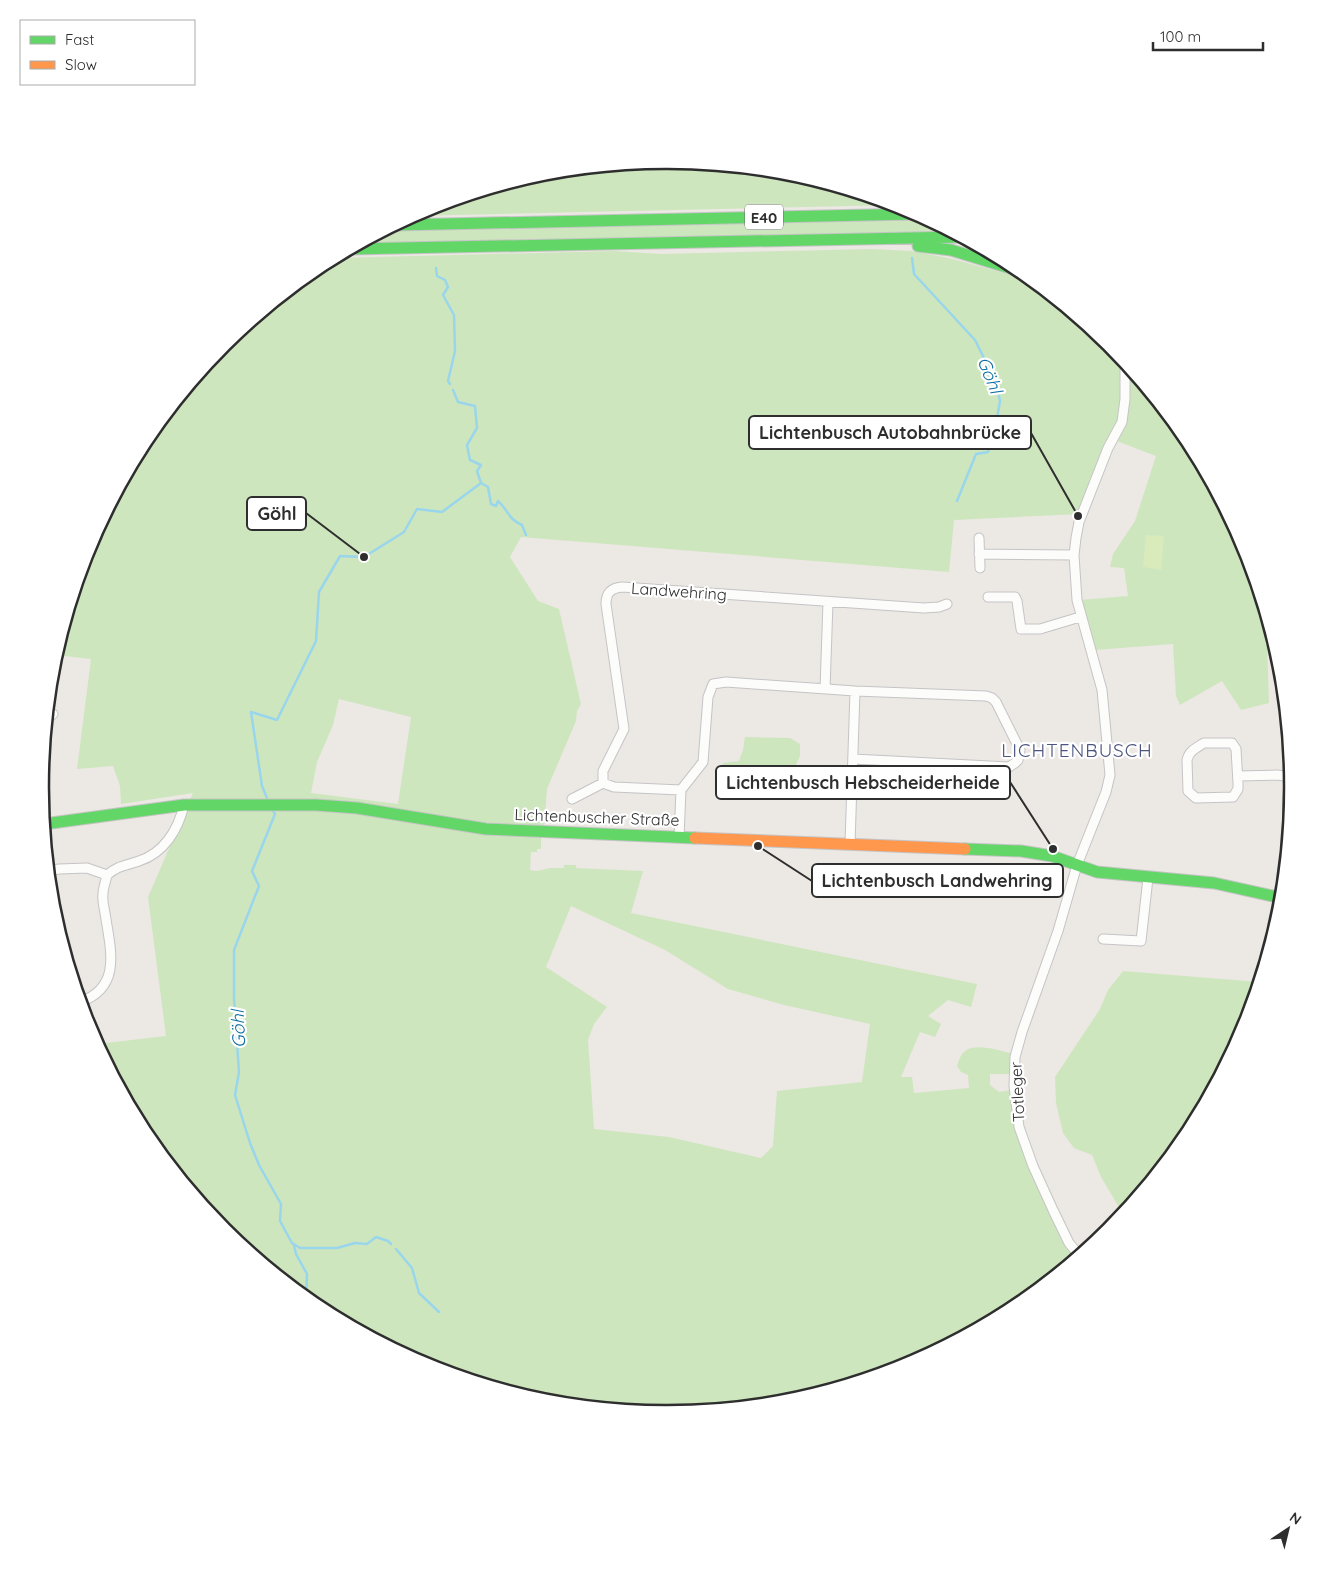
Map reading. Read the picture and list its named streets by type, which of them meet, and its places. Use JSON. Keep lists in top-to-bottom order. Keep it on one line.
{"streets":{"main road":["E40","Lichtenbuscher Straße"],"street":["Landwehring","Totleger"]},"crossings":[["Lichtenbuscher Straße","Totleger"]],"districts":["LICHTENBUSCH"],"water":["Göhl"],"places":["Lichtenbusch Autobahnbrücke","Göhl","Lichtenbusch Landwehring","Lichtenbusch Hebscheiderheide"],"legend":["Fast","Slow"],"scale_bar":"100 m","north":"top right"}
